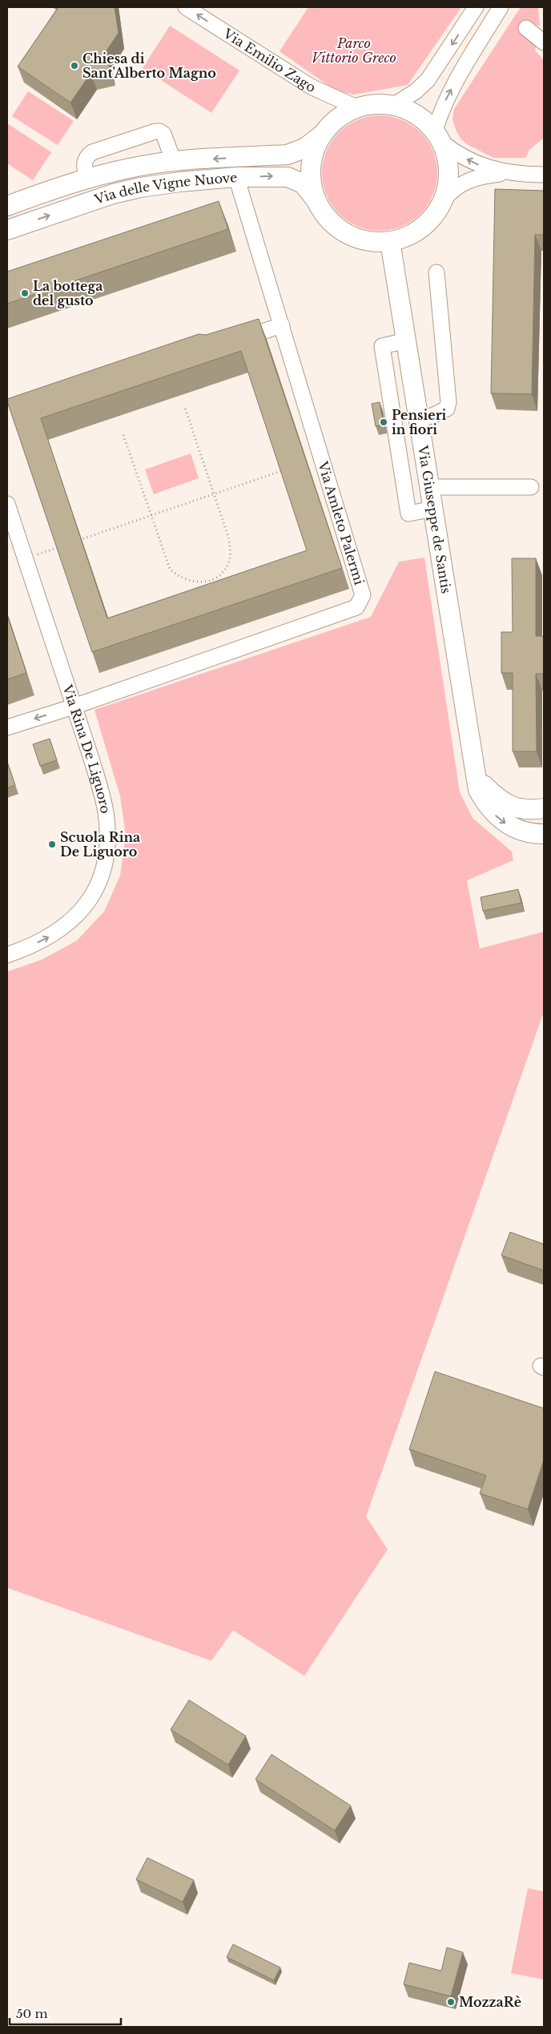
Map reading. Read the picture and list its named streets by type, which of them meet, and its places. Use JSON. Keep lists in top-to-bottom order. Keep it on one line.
{"streets":{"main road":["Via delle Vigne Nuove","Via Giuseppe de Santis"],"street":["Via Emilio Zago","Via Amleto Palermi","Via Rina De Liguoro"]},"crossings":[["Via Emilio Zago","Via delle Vigne Nuove"],["Via Emilio Zago","Via Giuseppe de Santis"],["Via delle Vigne Nuove","Via Giuseppe de Santis"],["Via delle Vigne Nuove","Via Amleto Palermi"],["Via Amleto Palermi","Via Rina De Liguoro"]],"one_way":["Via Emilio Zago","Via Rina De Liguoro"],"parks":["Parco Vittorio Greco"],"places":["Chiesa di Sant'Alberto Magno","La bottega del gusto","Pensieri in fiori","Scuola Rina De Liguoro","MozzaRè"],"scale_bar":"50 m"}
